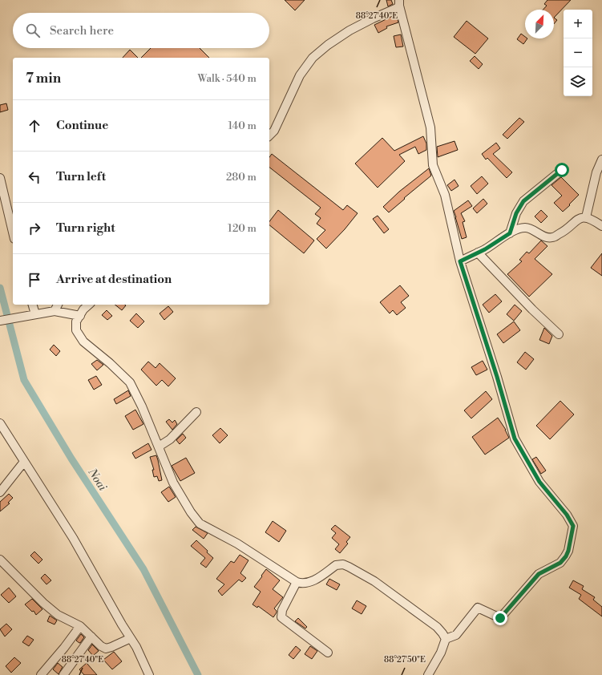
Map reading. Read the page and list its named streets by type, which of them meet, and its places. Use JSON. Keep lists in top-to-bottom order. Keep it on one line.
{"water":["Noai"],"north":"top right","page":{"map_buttons":["+","−"],"search":"Search here","heading":["7 min","Walk · 540 m"],"list":[["Continue","140 m"],["Turn left","280 m"],["Turn right","120 m"],"Arrive at destination"]},"coordinates":["88°27'40\"E","88°27'50\"E"]}
